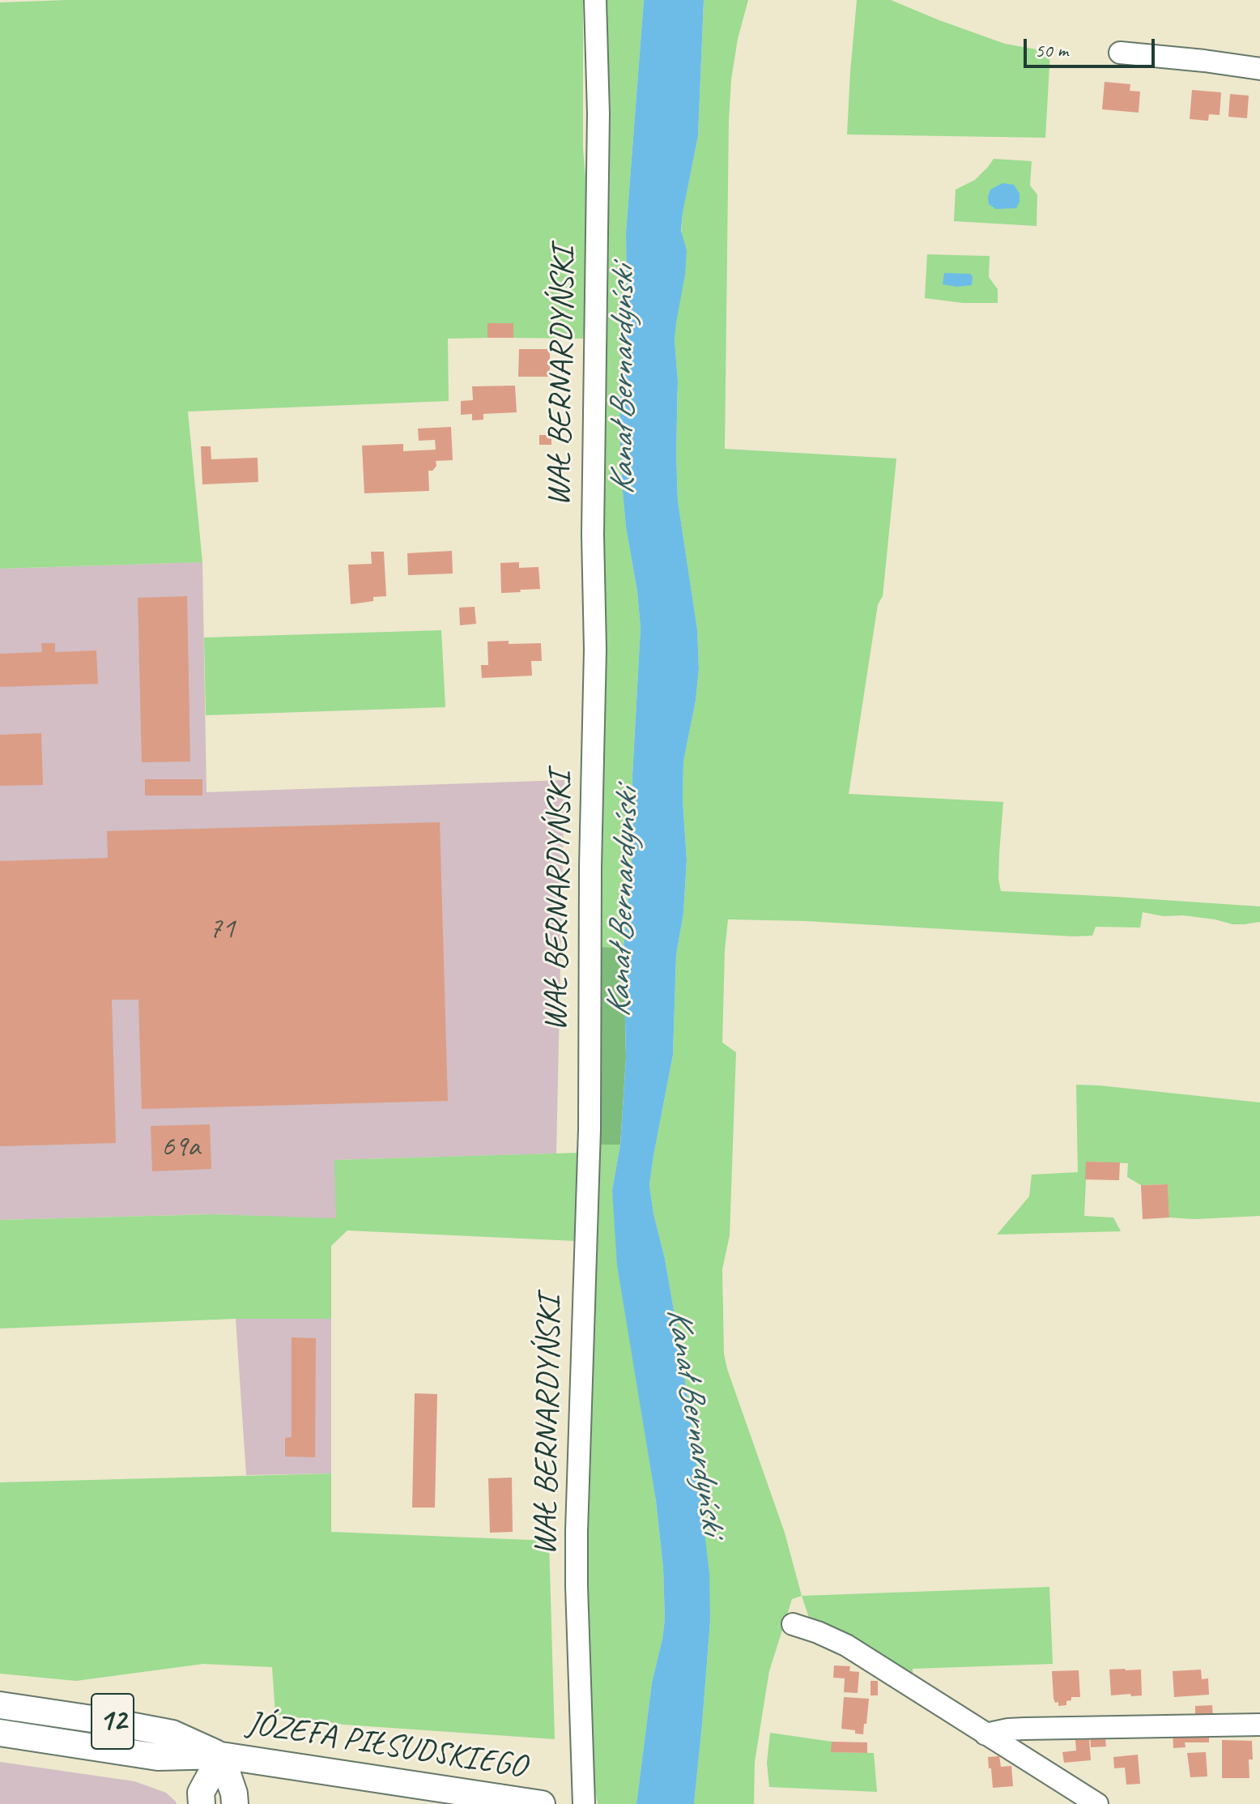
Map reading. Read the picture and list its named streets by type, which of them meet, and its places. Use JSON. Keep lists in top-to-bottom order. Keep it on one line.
{"streets":{"main road":["12","JÓZEFA PIŁSUDSKIEGO"],"street":["WAŁ BERNARDYŃSKI"]},"water":["Kanał Bernardyński"],"house_numbers":["71","69a"],"scale_bar":"50 m"}
